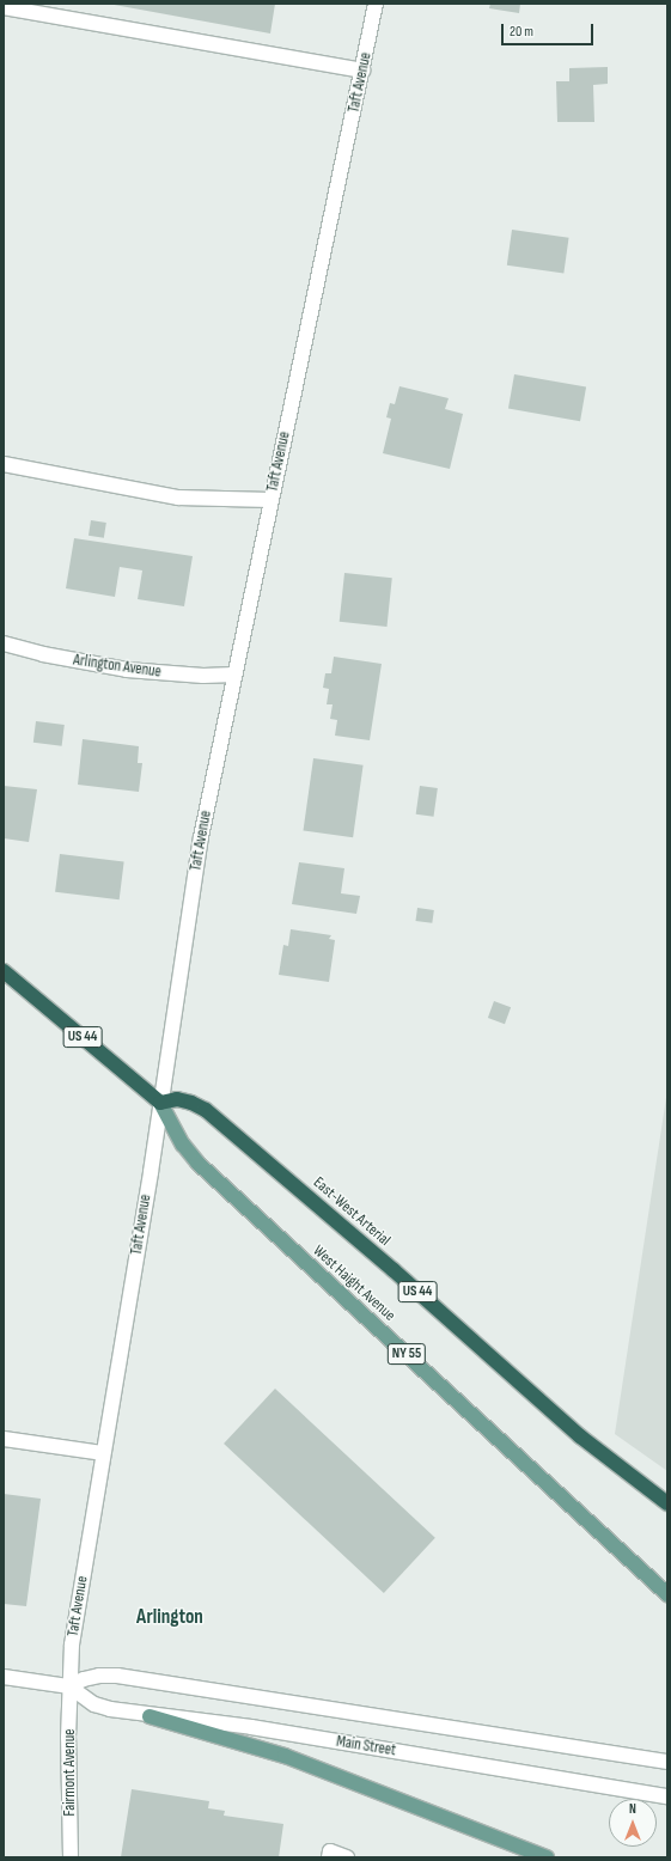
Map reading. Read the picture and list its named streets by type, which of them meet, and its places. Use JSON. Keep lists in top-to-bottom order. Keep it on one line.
{"streets":{"highway":["US 44","East-West Arterial"],"main road":["West Haight Avenue","NY 55"],"street":["Taft Avenue","Arlington Avenue","Main Street","Fairmont Avenue"]},"crossings":[["Taft Avenue","Arlington Avenue"],["Taft Avenue","US 44"],["Taft Avenue","East-West Arterial"],["Taft Avenue","West Haight Avenue"],["Taft Avenue","Main Street"],["Taft Avenue","Fairmont Avenue"],["US 44","East-West Arterial"],["US 44","West Haight Avenue"],["East-West Arterial","West Haight Avenue"],["Main Street","Fairmont Avenue"]],"districts":["Arlington"],"scale_bar":"20 m","north":"top"}
